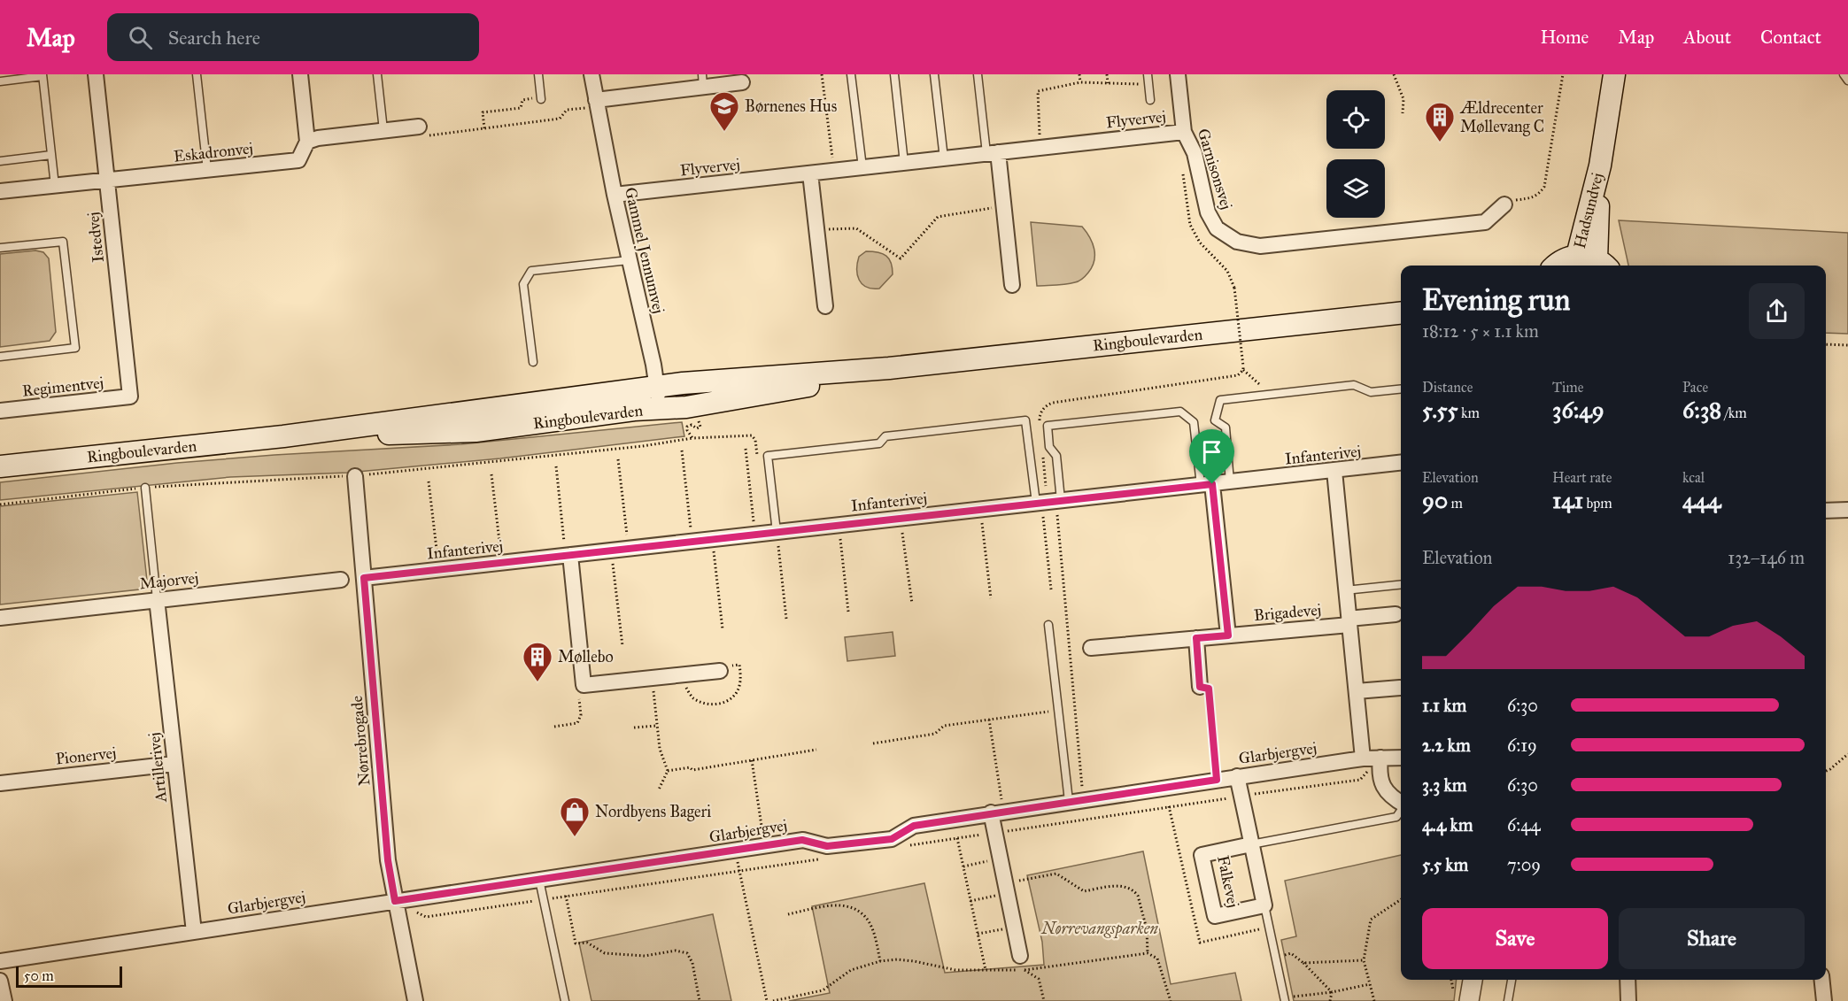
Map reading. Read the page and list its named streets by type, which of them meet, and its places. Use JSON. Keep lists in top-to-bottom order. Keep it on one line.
{"streets":{"main road":["Hadsundvej","Ringboulevarden"],"street":["Flyvervej","Eskadronvej","Garnisonsvej","Istedvej","Gammel Jennumvej","Regimentvej","Infanterivej","Majorvej","Brigadevej","Nørrebrogade","Glarbjergvej","Pionervej","Artillerivej","Falkevej"]},"crossings":[["Flyvervej","Garnisonsvej"],["Flyvervej","Gammel Jennumvej"],["Eskadronvej","Istedvej"],["Istedvej","Regimentvej"],["Gammel Jennumvej","Ringboulevarden"],["Infanterivej","Nørrebrogade"],["Majorvej","Artillerivej"],["Nørrebrogade","Glarbjergvej"],["Glarbjergvej","Artillerivej"],["Glarbjergvej","Falkevej"],["Pionervej","Artillerivej"]],"parks":["Nørrevangsparken"],"places":{"school or university":["Børnenes Hus"],"building":["Ældrecenter Møllevang C","Møllebo"],"shop":["Nordbyens Bageri"]},"scale_bar":"50 m","page":{"header":"Map","search":"Search here","nav":["Home","Map","About","Contact"],"heading":["Evening run","18:12 · 5 × 1.1 km"],"stats":[["Distance","5.55 km"],["Time","36:49"],["Pace","6:38 /km"],["Elevation","90 m"],["Heart rate","141 bpm"],["kcal","444"]],"chart":["Elevation","132–146 m"],"list":[{"name":"1.1 km","note":"6:30"},{"name":"2.2 km","note":"6:19"},{"name":"3.3 km","note":"6:30"},{"name":"4.4 km","note":"6:44"},{"name":"5.5 km","note":"7:09"}],"buttons":["Save","Share"],"scale":"50 m"}}
